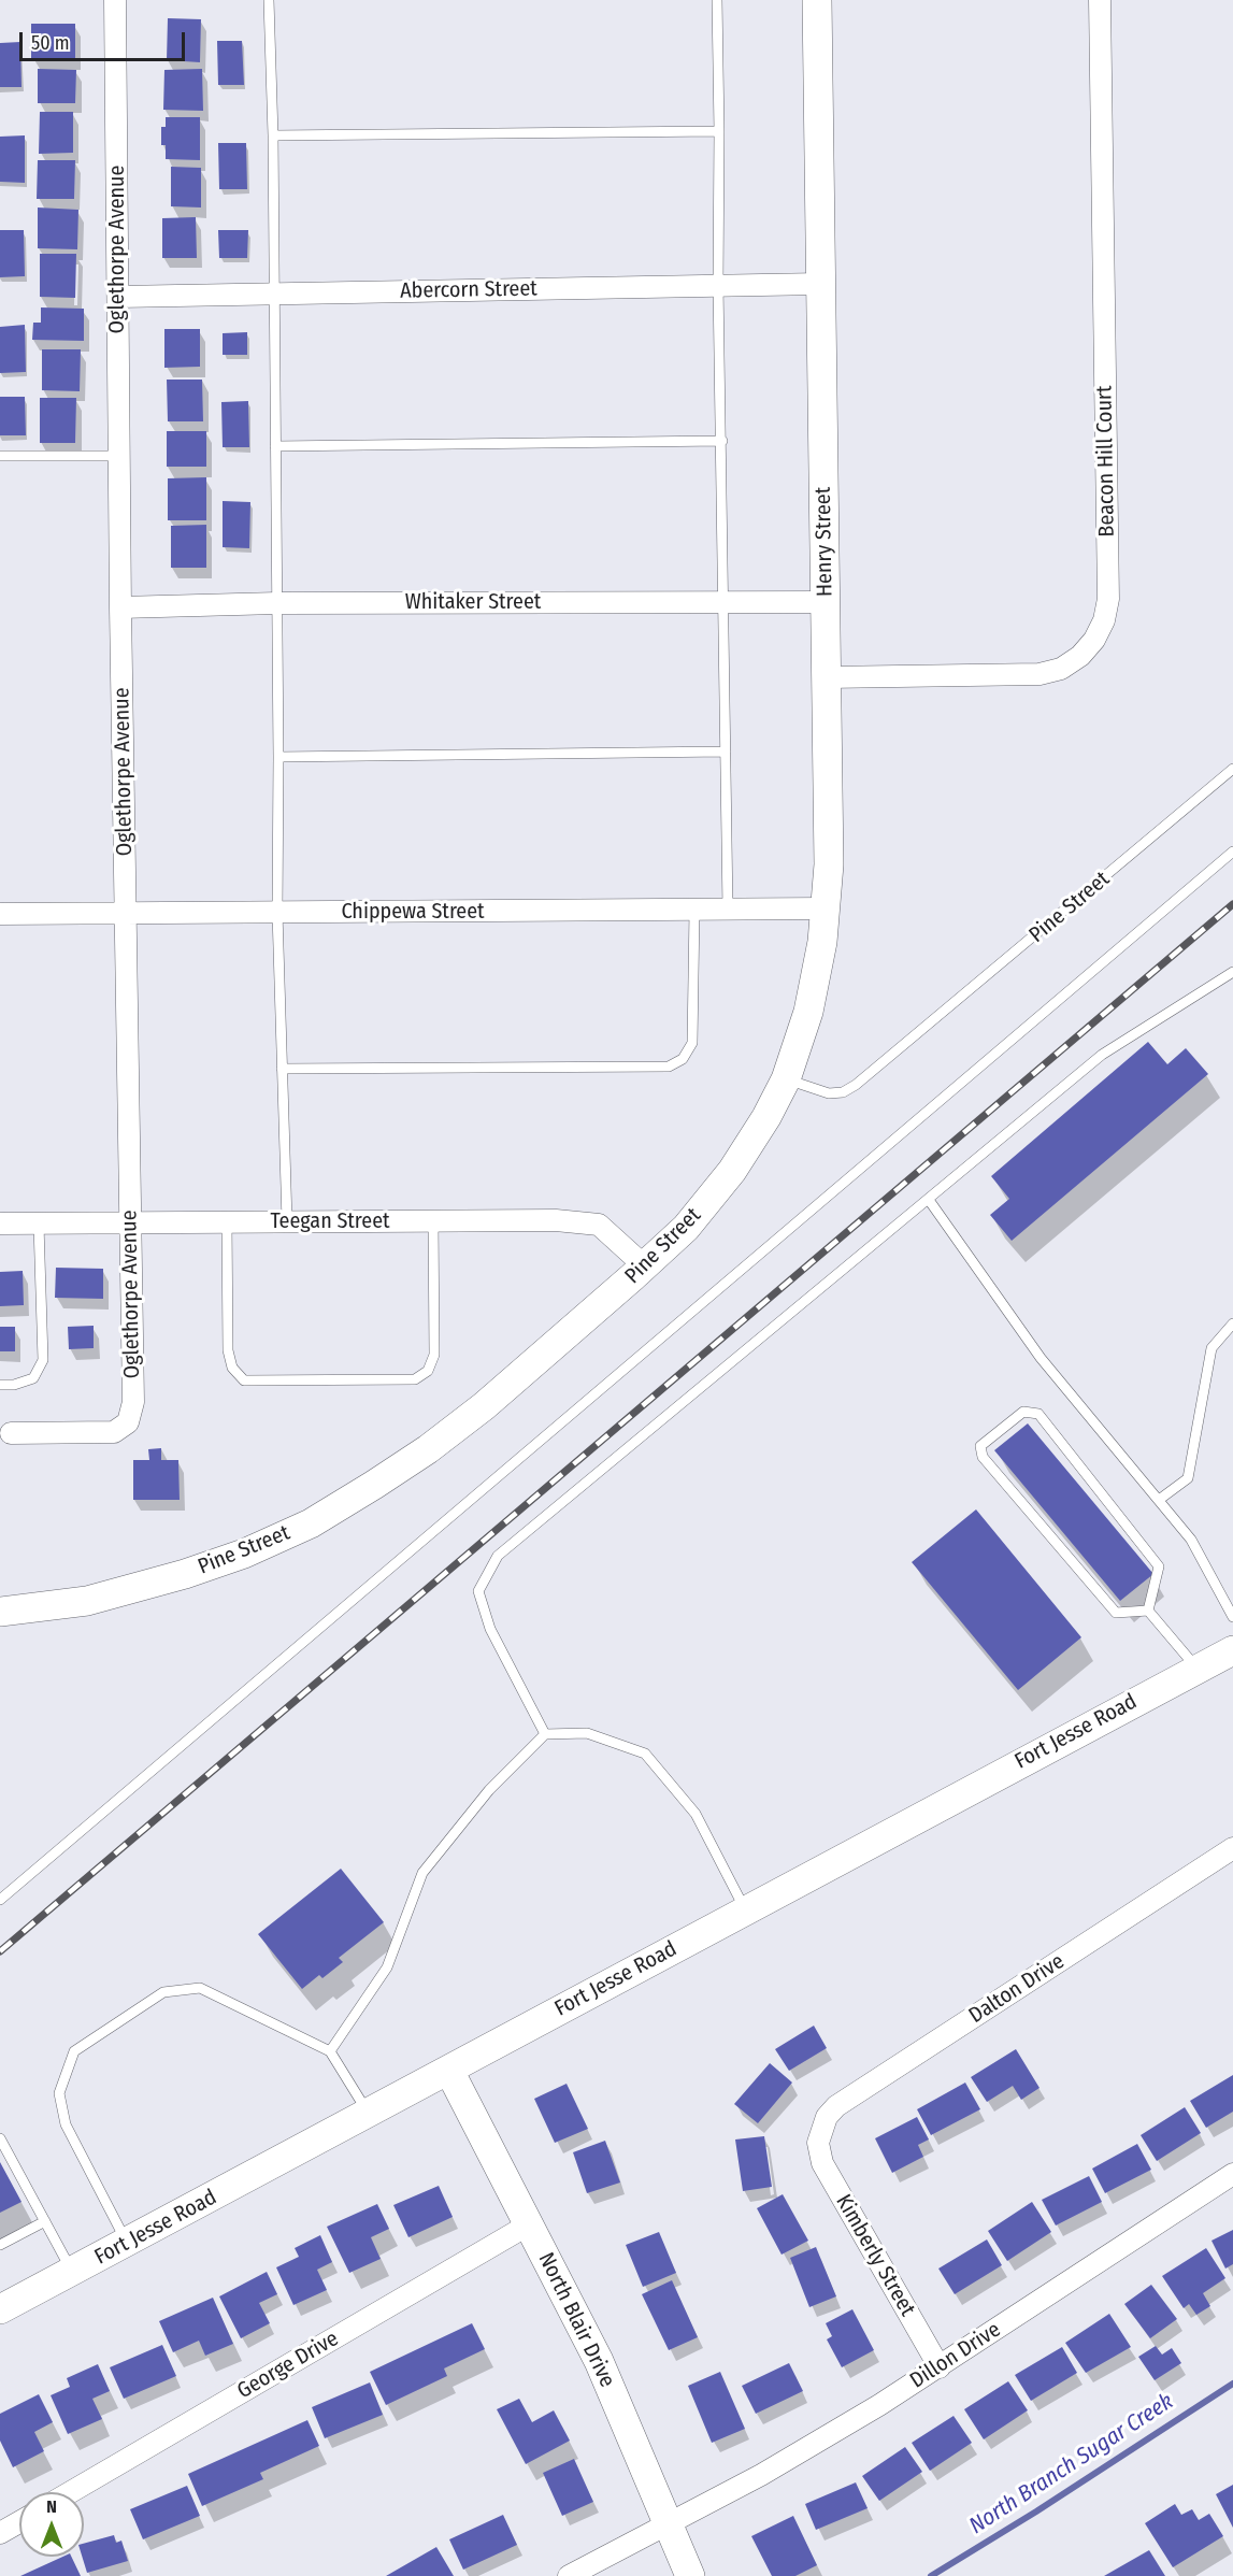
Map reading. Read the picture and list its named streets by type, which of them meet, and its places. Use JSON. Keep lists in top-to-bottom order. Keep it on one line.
{"streets":{"street":["Oglethorpe Avenue","Abercorn Street","Beacon Hill Court","Henry Street","Whitaker Street","Pine Street","Chippewa Street","Teegan Street","Fort Jesse Road","Dalton Drive","Kimberly Street","North Blair Drive","Dillon Drive","George Drive"]},"crossings":[["Oglethorpe Avenue","Abercorn Street"],["Oglethorpe Avenue","Whitaker Street"],["Oglethorpe Avenue","Chippewa Street"],["Oglethorpe Avenue","Teegan Street"],["Abercorn Street","Henry Street"],["Beacon Hill Court","Henry Street"],["Henry Street","Whitaker Street"],["Henry Street","Pine Street"],["Henry Street","Chippewa Street"],["Pine Street","Teegan Street"],["Fort Jesse Road","North Blair Drive"],["Dalton Drive","Kimberly Street"],["Kimberly Street","Dillon Drive"],["North Blair Drive","Dillon Drive"],["North Blair Drive","George Drive"]],"water":["North Branch Sugar Creek"],"scale_bar":"50 m","north":"top"}
